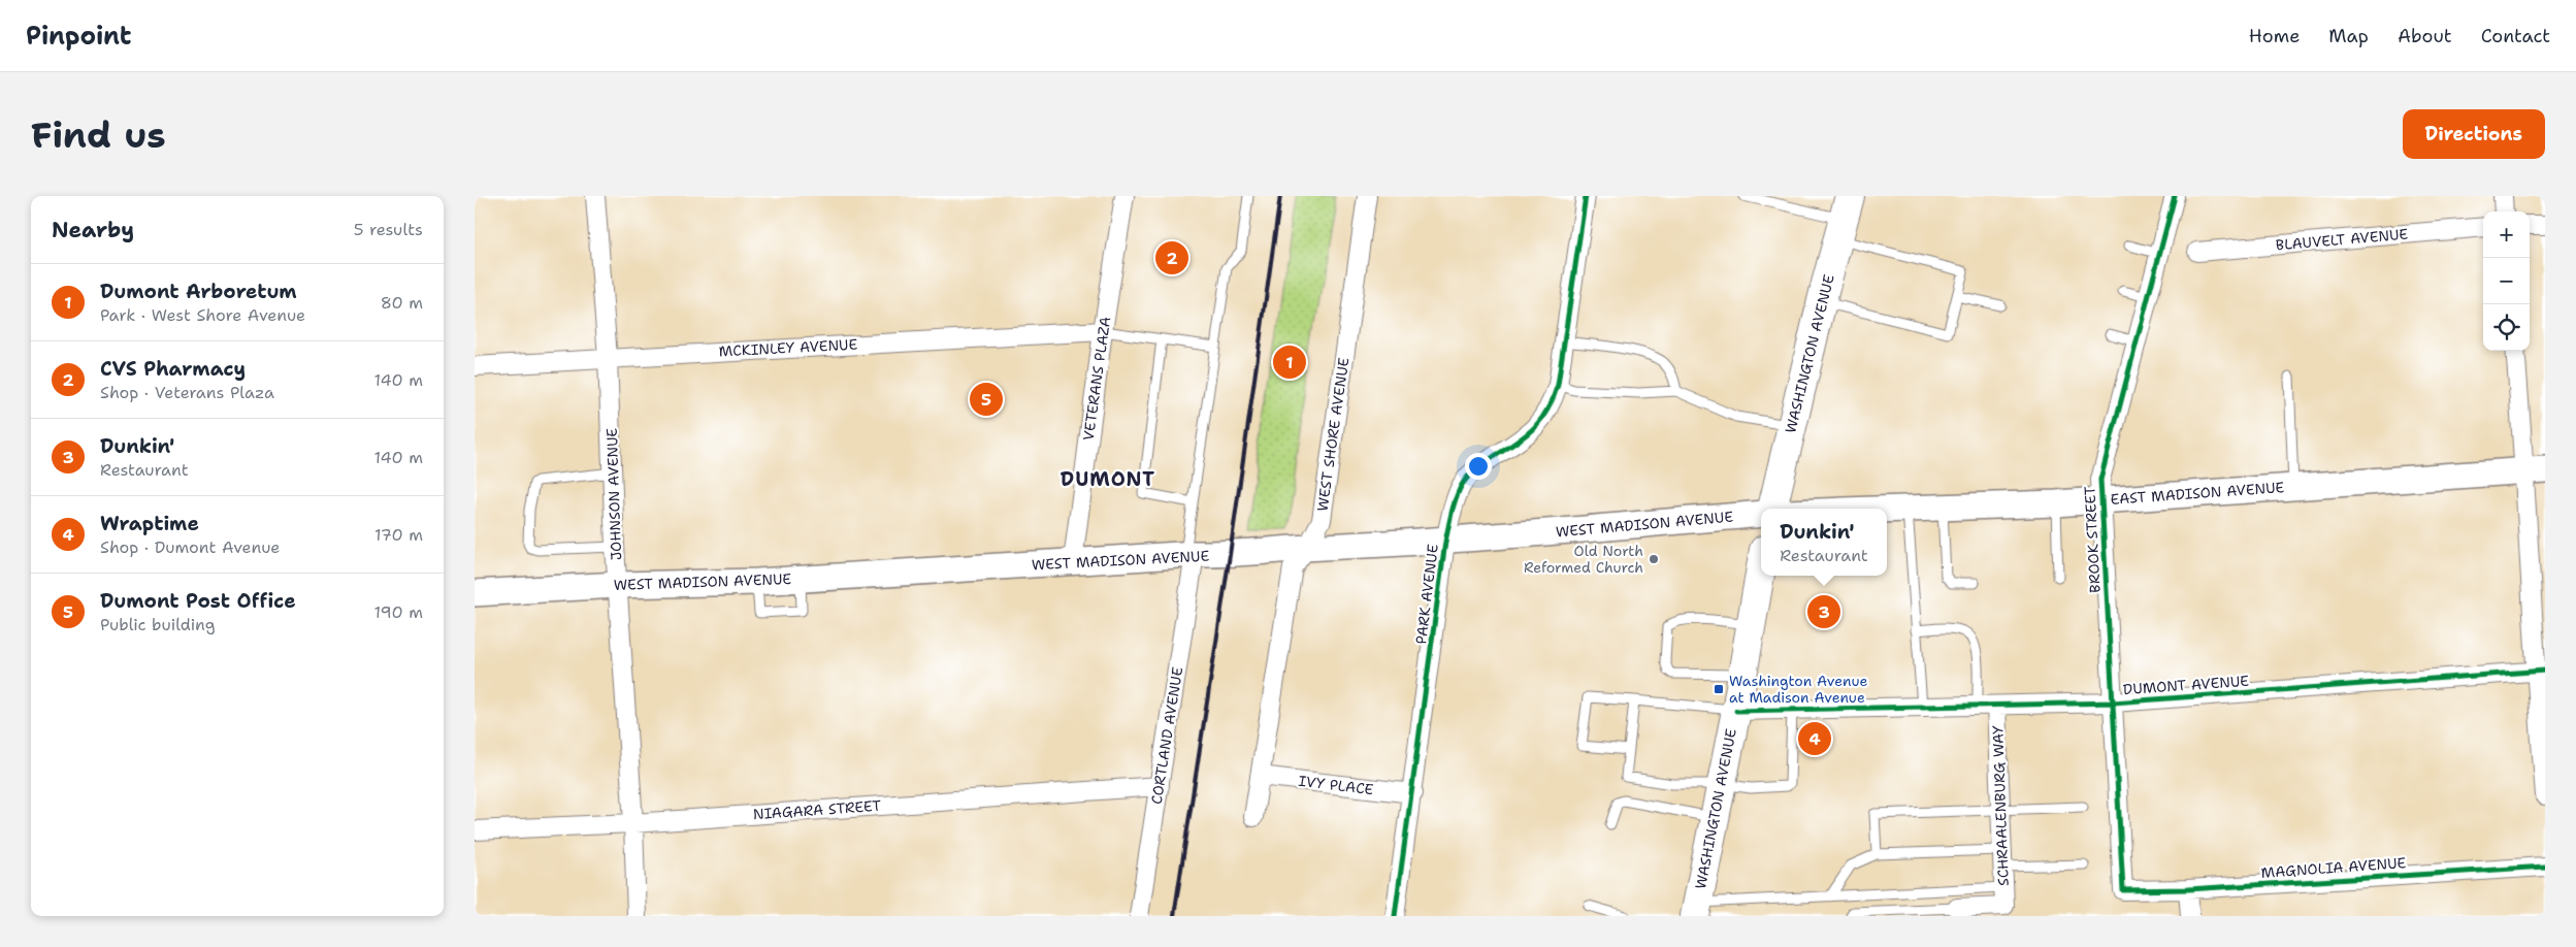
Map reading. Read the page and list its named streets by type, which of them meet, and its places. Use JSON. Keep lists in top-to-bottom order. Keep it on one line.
{"streets":{"main road":["WASHINGTON AVENUE","EAST MADISON AVENUE","WEST MADISON AVENUE"],"street":["BLAUVELT AVENUE","MCKINLEY AVENUE","VETERANS PLAZA","WEST SHORE AVENUE","JOHNSON AVENUE","BROOK STREET","PARK AVENUE","DUMONT AVENUE","CORTLAND AVENUE","IVY PLACE","SCHRAALENBURG WAY","NIAGARA STREET","MAGNOLIA AVENUE"]},"crossings":[["MCKINLEY AVENUE","VETERANS PLAZA"],["MCKINLEY AVENUE","JOHNSON AVENUE"],["WASHINGTON AVENUE","DUMONT AVENUE"],["VETERANS PLAZA","WEST MADISON AVENUE"],["WEST SHORE AVENUE","WEST MADISON AVENUE"],["WEST SHORE AVENUE","IVY PLACE"],["EAST MADISON AVENUE","BROOK STREET"],["JOHNSON AVENUE","WEST MADISON AVENUE"],["JOHNSON AVENUE","NIAGARA STREET"],["WEST MADISON AVENUE","PARK AVENUE"],["WEST MADISON AVENUE","CORTLAND AVENUE"],["BROOK STREET","DUMONT AVENUE"],["BROOK STREET","MAGNOLIA AVENUE"],["PARK AVENUE","IVY PLACE"],["DUMONT AVENUE","SCHRAALENBURG WAY"],["CORTLAND AVENUE","NIAGARA STREET"]],"districts":["DUMONT"],"places":{"other":["Old North Reformed Church"],"transit":["Washington Avenue at Madison Avenue"]},"page":{"header":"Pinpoint","nav":["Home","Map","About","Contact"],"buttons":"Directions","title":"Find us","heading":["Nearby","5 results"],"map_buttons":["+","−"],"pins":["2","1","5","3","4"],"list":[{"mark":"1","name":"Dumont Arboretum","note":"Park · West Shore Avenue","value":"80 m"},{"mark":"2","name":"CVS Pharmacy","note":"Shop · Veterans Plaza","value":"140 m"},{"mark":"3","name":"Dunkin'","note":"Restaurant","value":"140 m"},{"mark":"4","name":"Wraptime","note":"Shop · Dumont Avenue","value":"170 m"},{"mark":"5","name":"Dumont Post Office","note":"Public building","value":"190 m"}],"popup":["Dunkin'","Restaurant"]}}
